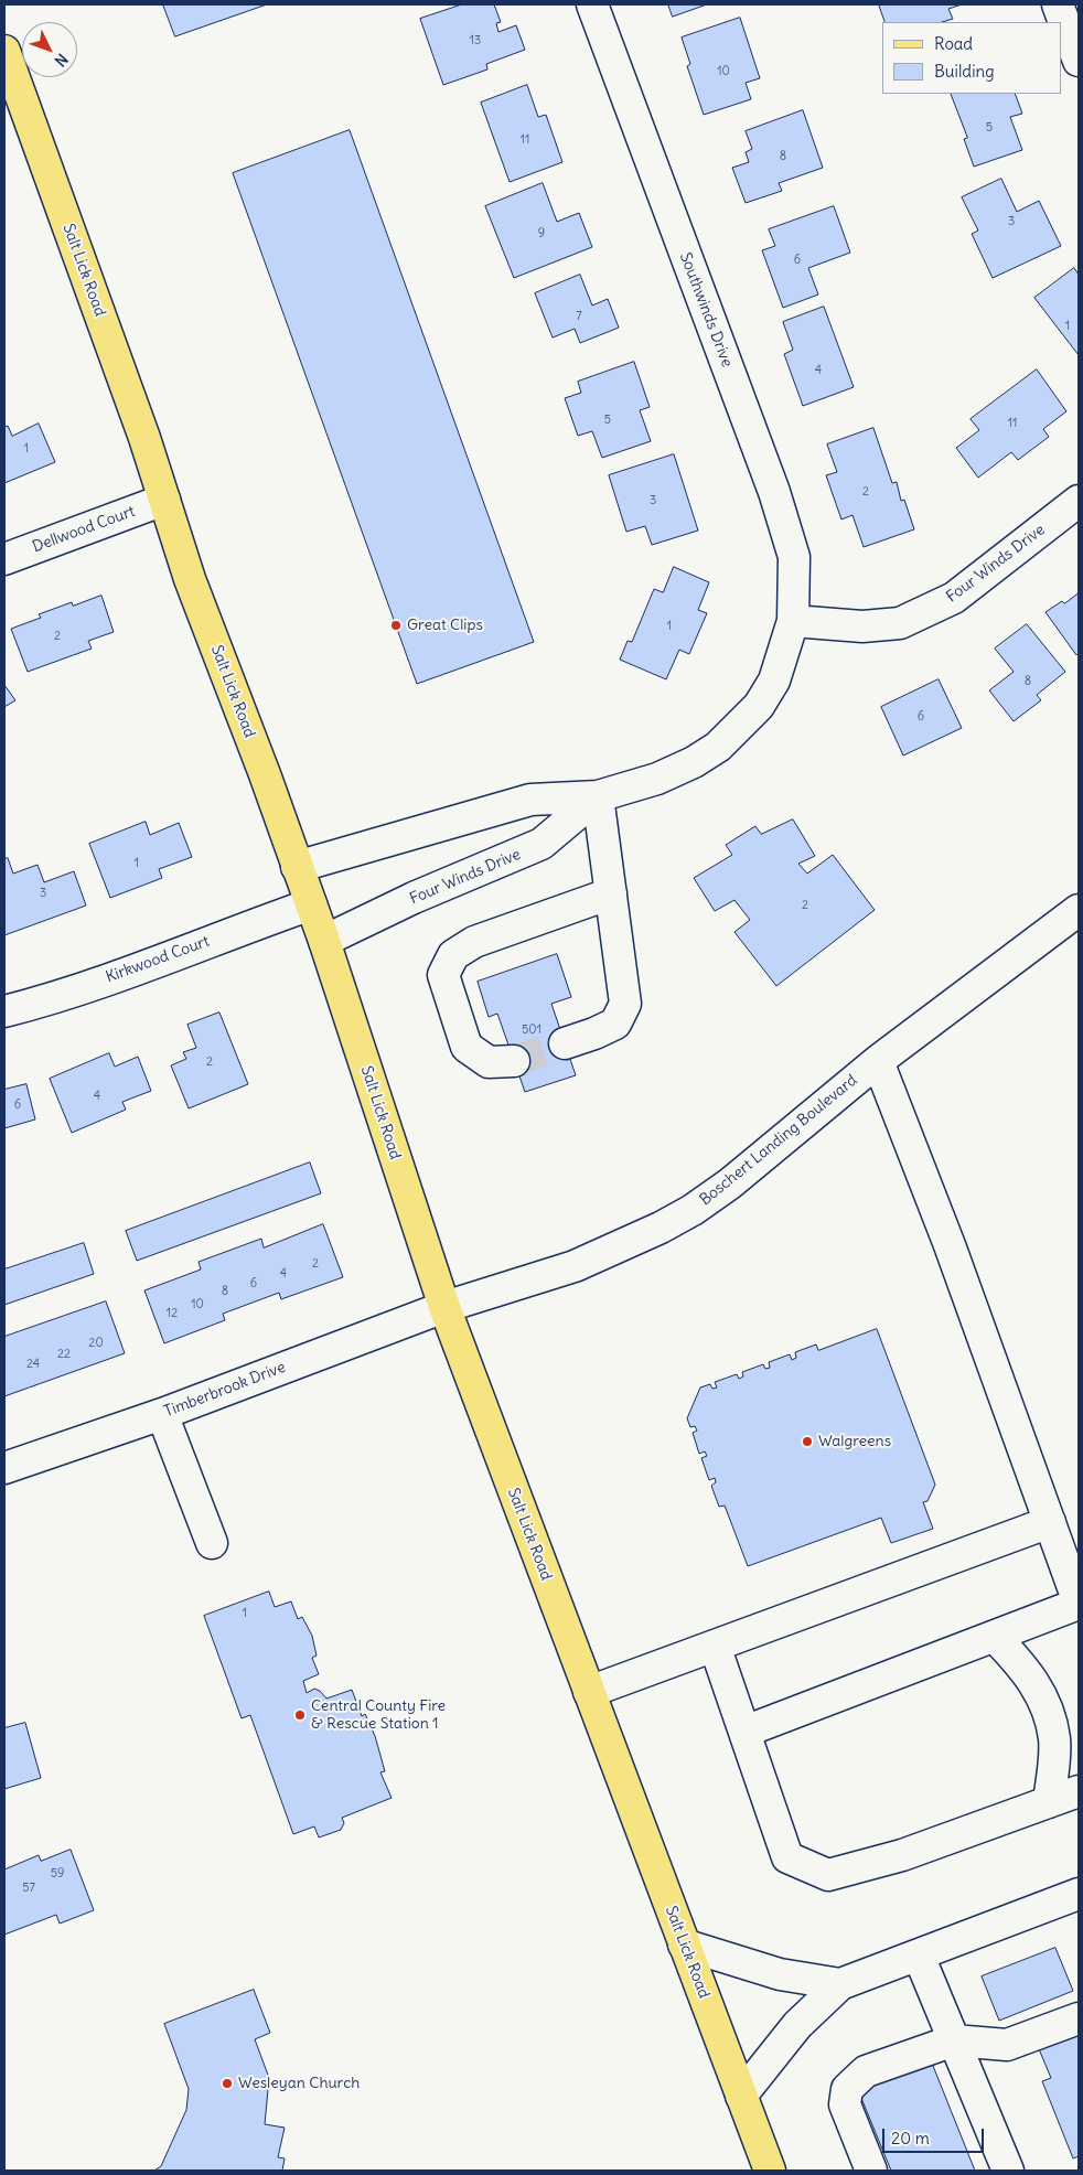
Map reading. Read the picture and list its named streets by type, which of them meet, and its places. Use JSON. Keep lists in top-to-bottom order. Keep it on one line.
{"streets":{"main road":["Salt Lick Road"],"street":["Southwinds Drive","Dellwood Court","Four Winds Drive","Kirkwood Court","Boschert Landing Boulevard","Timberbrook Drive"]},"crossings":[["Salt Lick Road","Dellwood Court"],["Salt Lick Road","Four Winds Drive"],["Salt Lick Road","Kirkwood Court"],["Salt Lick Road","Boschert Landing Boulevard"],["Salt Lick Road","Timberbrook Drive"],["Southwinds Drive","Four Winds Drive"],["Boschert Landing Boulevard","Timberbrook Drive"]],"places":["Great Clips","Walgreens","Central County Fire & Rescue Station 1","Wesleyan Church"],"house_numbers":["13","10","5","11","8","3","9","6","7","1","4","5","11","1","2","3","1","2","8","6","1","3","2","501","2","4","6","2","4","6","8","10","12","20","22","24","1","59","57"],"legend":["Road","Building"],"scale_bar":"20 m","north":"bottom right"}
